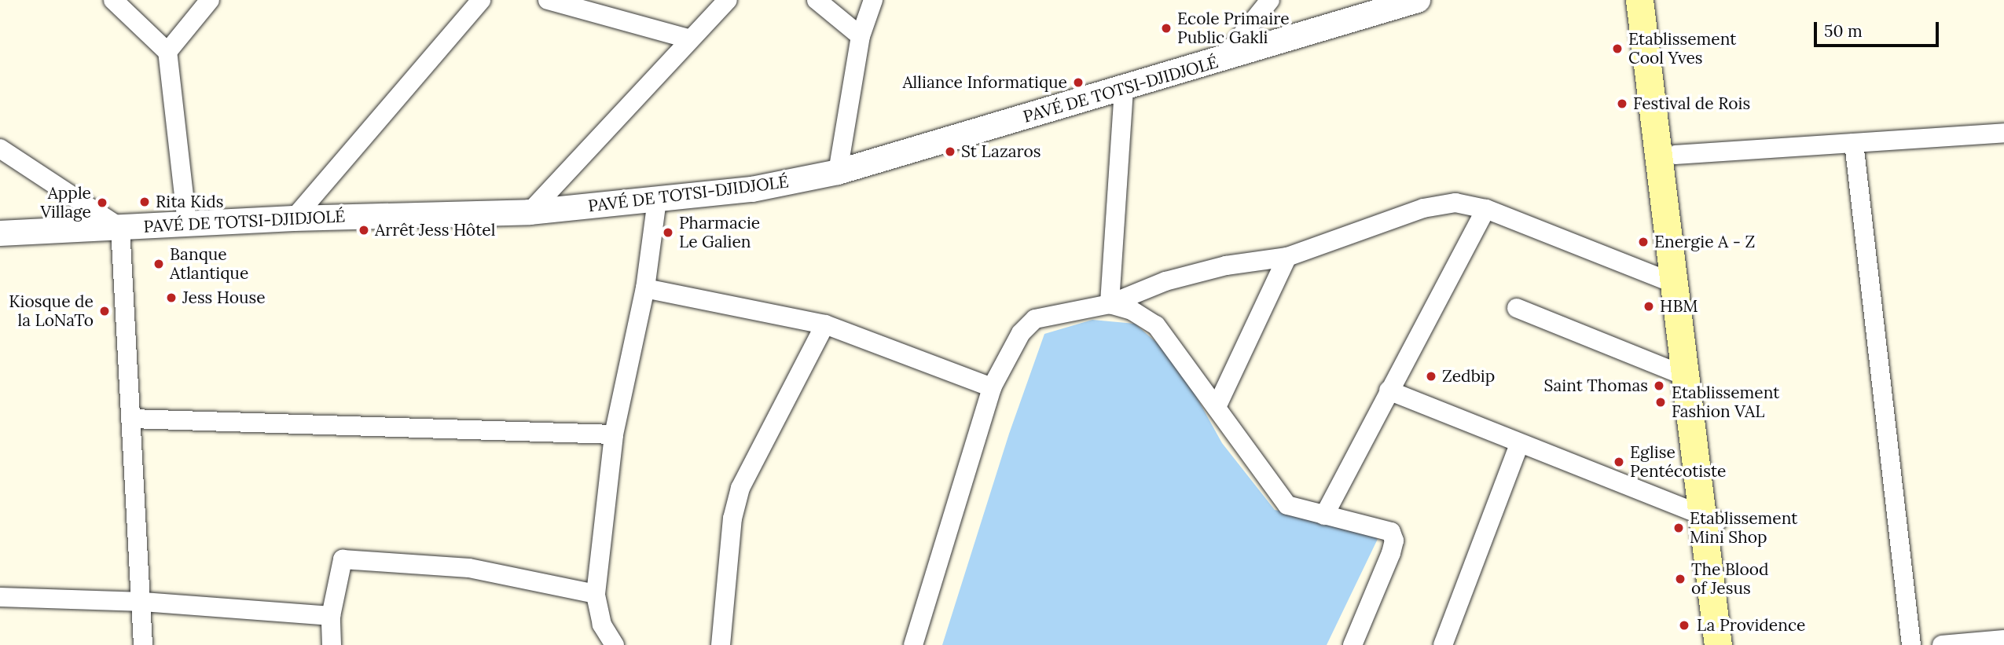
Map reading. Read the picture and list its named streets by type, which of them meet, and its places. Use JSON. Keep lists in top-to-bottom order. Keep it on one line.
{"streets":{"street":["PAVÉ DE TOTSI-DJIDJOLÉ"]},"places":["Ecole Primaire Public Gakli","Etablissement Cool Yves","Alliance Informatique","Festival de Rois","St Lazaros","Rita Kids","Apple Village","Arrêt Jess Hôtel","Pharmacie Le Galien","Energie A - Z","Banque Atlantique","Jess House","HBM","Kiosque de la LoNaTo","Zedbip","Saint Thomas","Etablissement Fashion VAL","Eglise Pentécotiste","Etablissement Mini Shop","The Blood of Jesus","La Providence"],"scale_bar":"50 m"}
